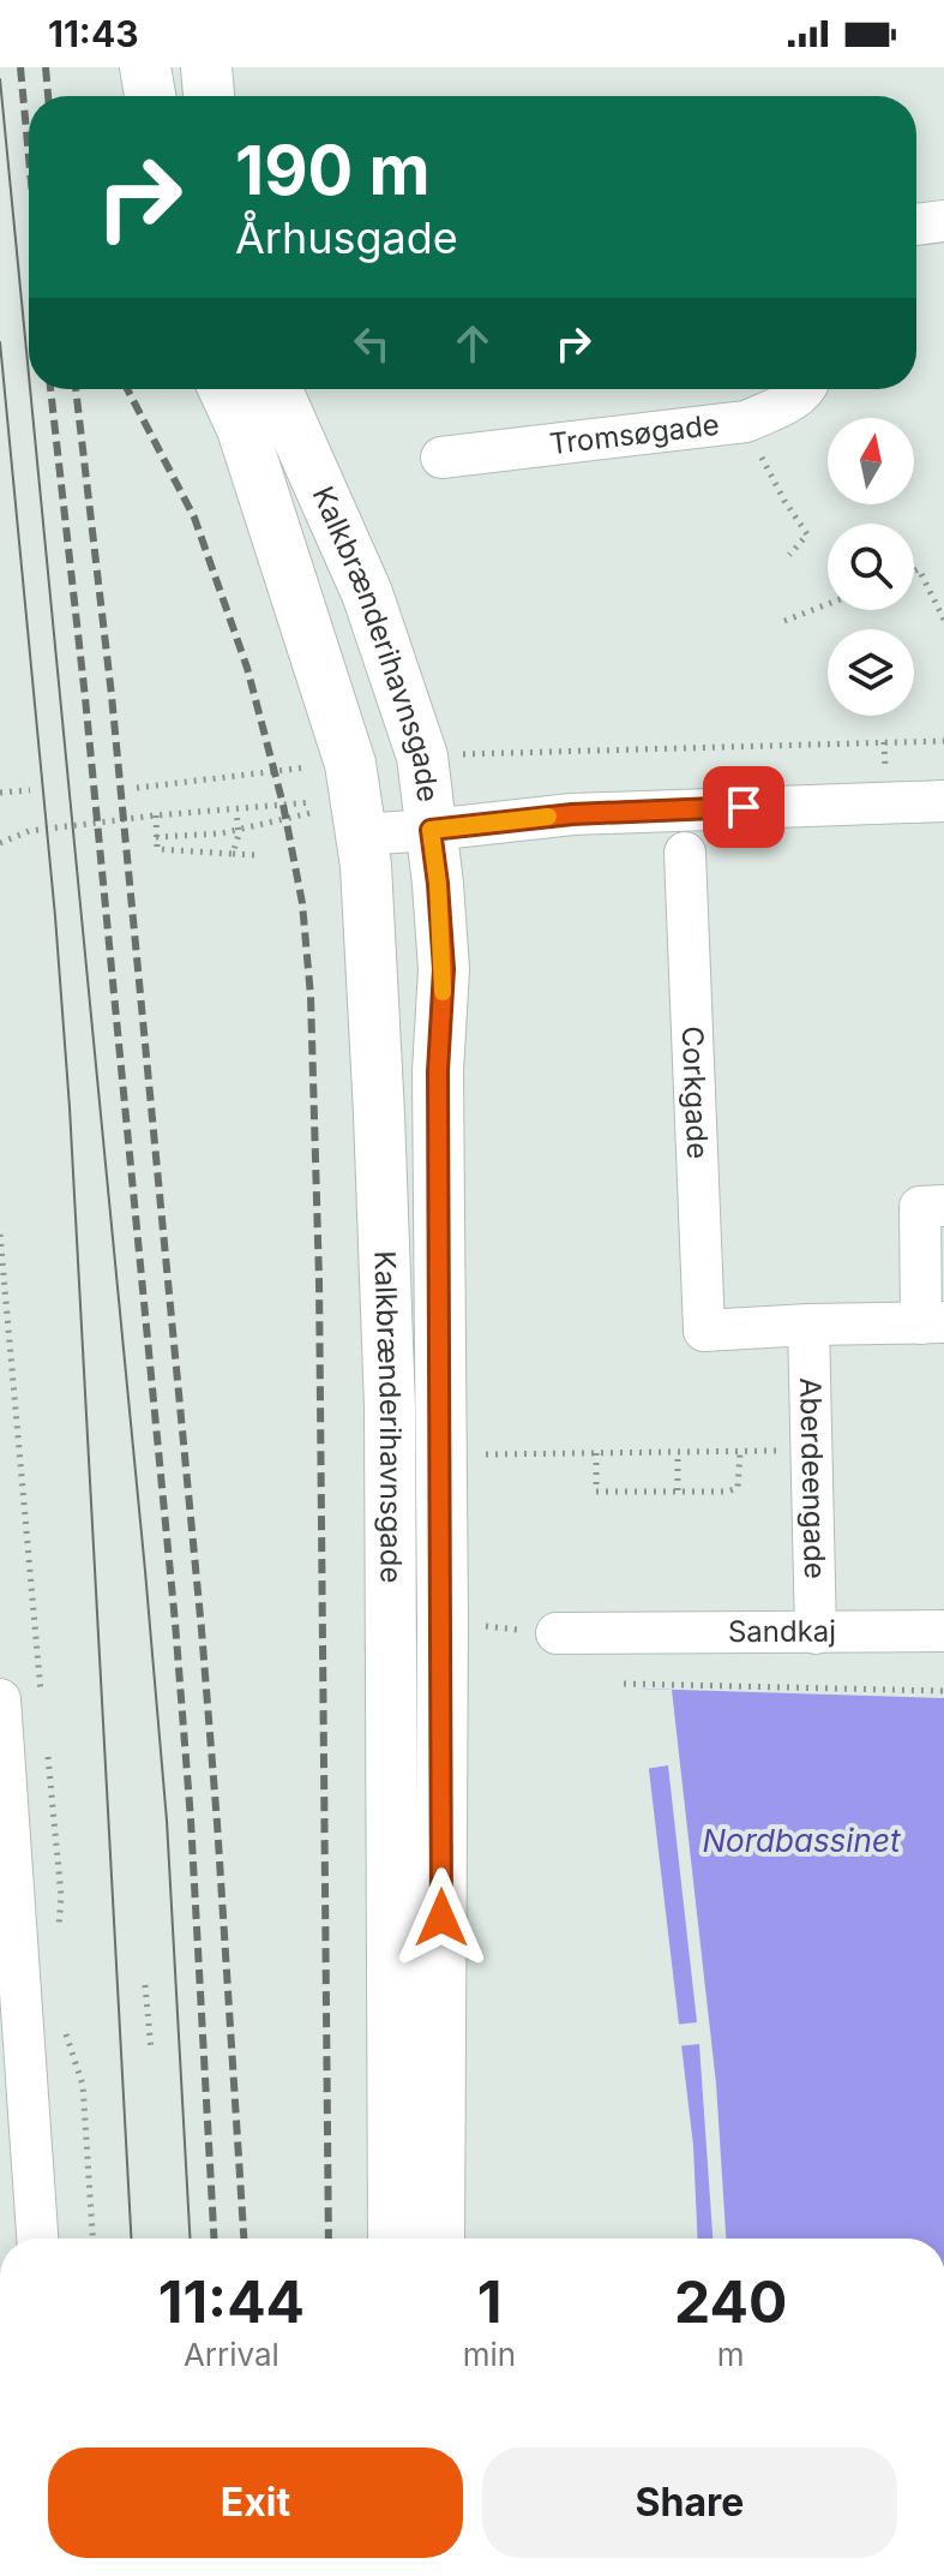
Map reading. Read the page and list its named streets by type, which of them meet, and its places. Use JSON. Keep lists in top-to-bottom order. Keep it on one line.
{"streets":{"main road":["Kalkbrænderihavnsgade"],"street":["Tromsøgade","Corkgade","Aberdeengade","Sandkaj"]},"crossings":[["Corkgade","Aberdeengade"],["Aberdeengade","Sandkaj"]],"water":["Nordbassinet"],"north":"top","page":{"status":"11:43","turn":["190 m","Århusgade"],"eta":["11:44","Arrival","1","min","240","m"],"buttons":["Exit","Share"]}}
